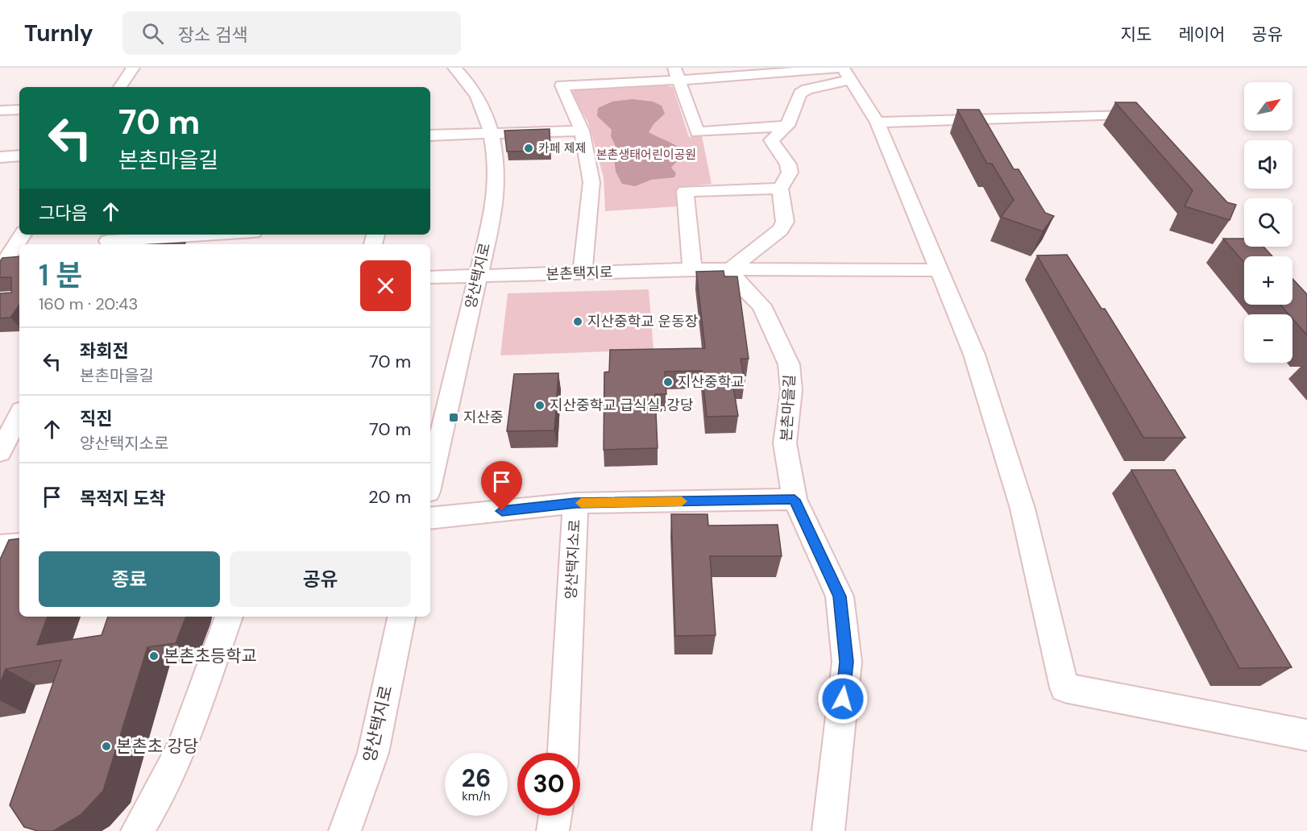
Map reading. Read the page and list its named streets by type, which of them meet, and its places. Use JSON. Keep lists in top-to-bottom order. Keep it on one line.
{"streets":{"street":["본촌택지로","양산택지로","본촌마을길","양산택지소로"]},"crossings":[["본촌택지로","양산택지로"],["본촌택지로","본촌마을길"]],"parks":["본촌생태어린이공원"],"places":{"other":["카페 제제","지산중학교 운동장","지산중학교","지산중학교 급식실, 강당","본촌초등학교","본촌초 강당"],"transit":["지산중"]},"north":"top right","page":{"header":"Turnly","search":"장소 검색","nav":["지도","레이어","공유"],"map_buttons":["+","−"],"turn":["70 m","본촌마을길"],"then":"그다음","heading":["1 분","160 m · 20:43"],"list":[{"name":"좌회전","note":"본촌마을길","value":"70 m"},{"name":"직진","note":"양산택지소로","value":"70 m"},{"name":"목적지 도착","value":"20 m"}],"buttons":["종료","공유"],"speed":"26 km/h","limit":"30"}}
